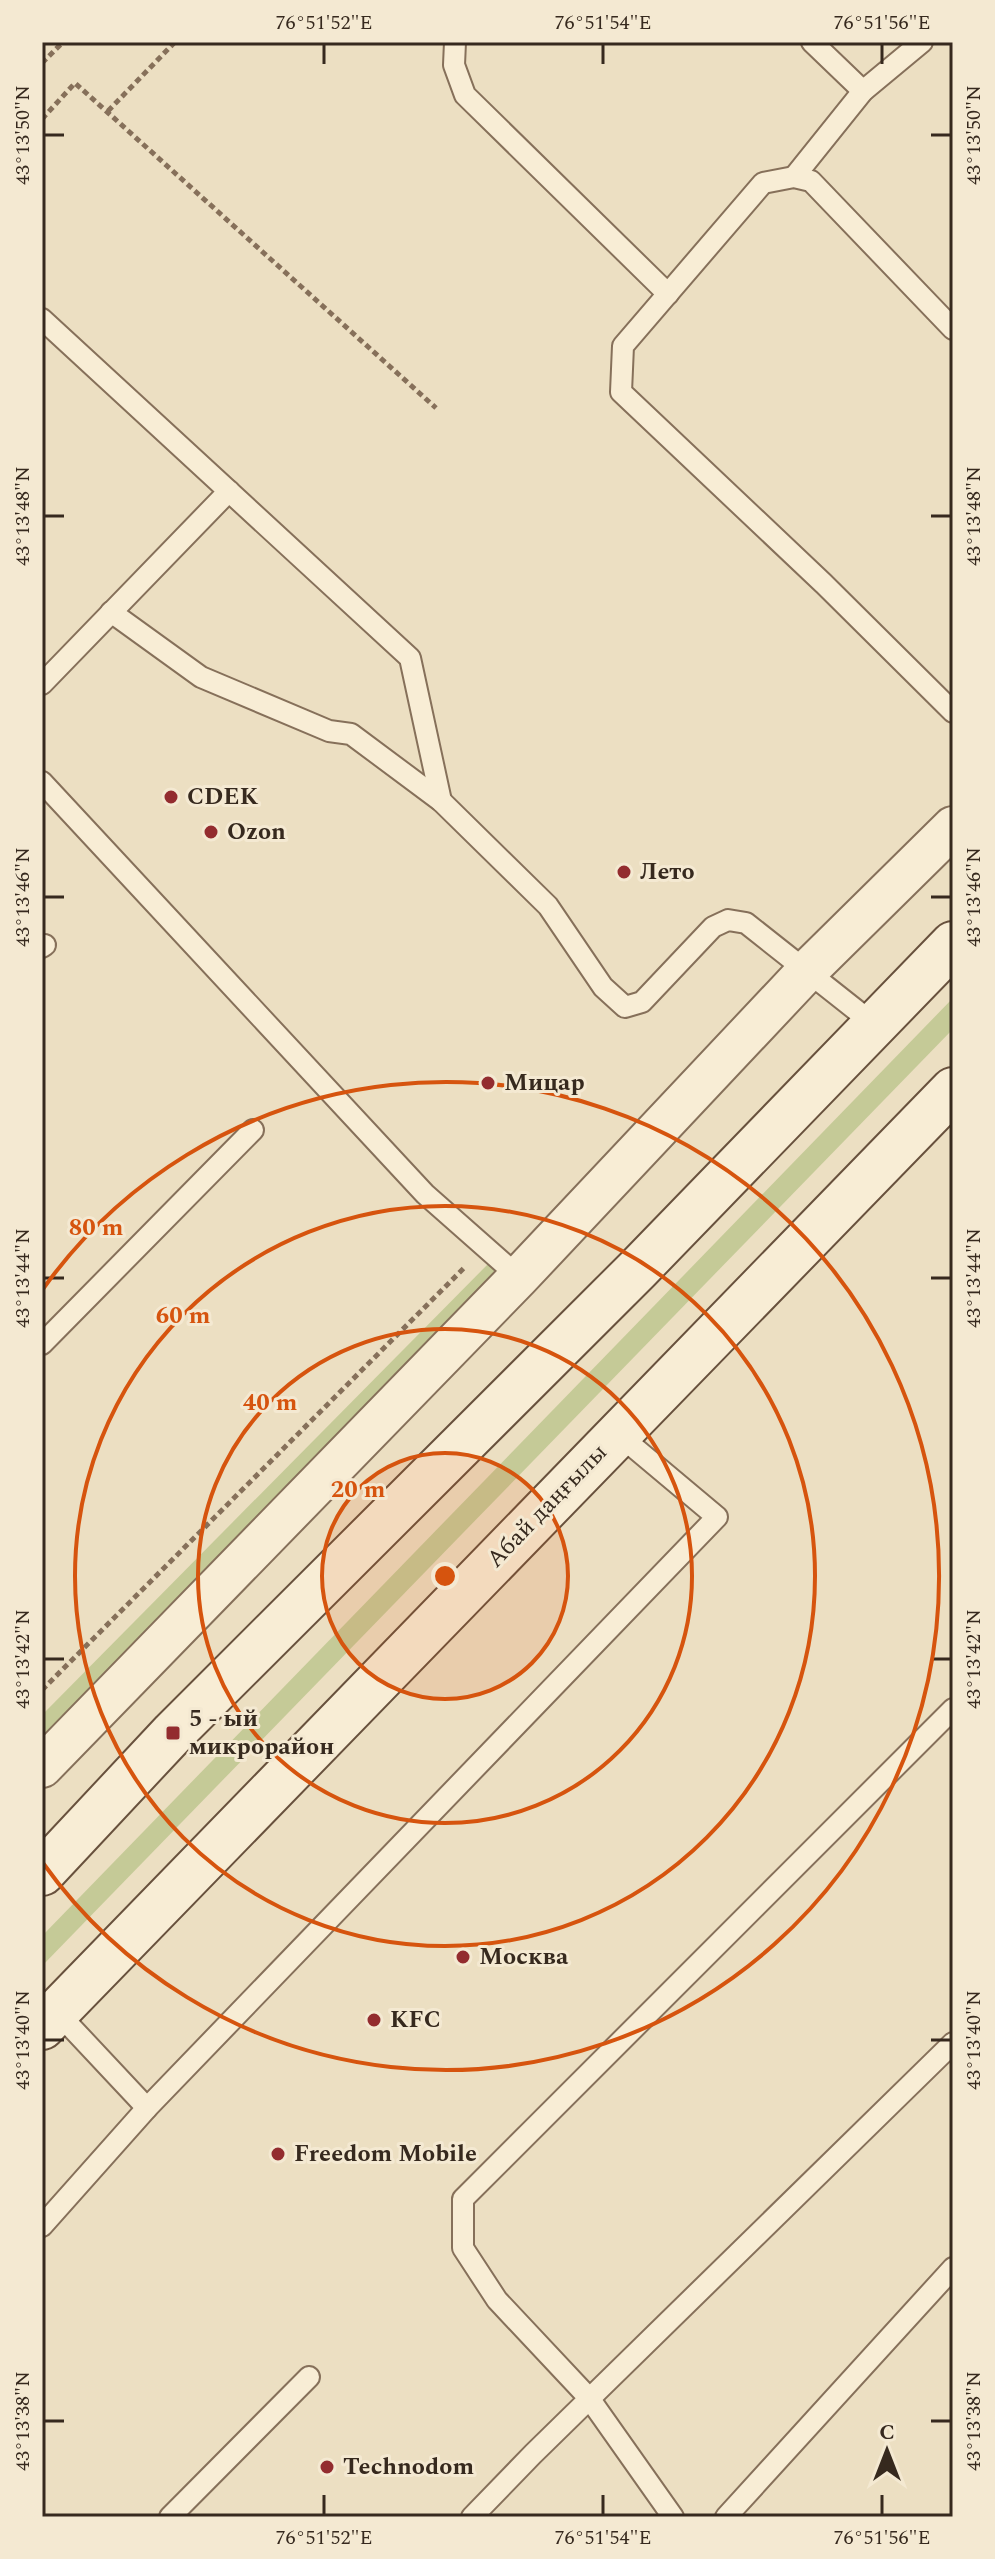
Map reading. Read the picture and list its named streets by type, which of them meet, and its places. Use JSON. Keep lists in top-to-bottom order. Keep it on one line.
{"streets":{"main road":["Абай даңғылы"]},"places":{"other":["CDEK","Ozon","Лето","Мицар","Москва","KFC","Freedom Mobile","Technodom"],"transit":["5 - ый микрорайон"]},"north":"top","coordinates":["76°51'52\"E","76°51'54\"E","76°51'56\"E","43°13'50\"N","43°13'48\"N","43°13'46\"N","43°13'44\"N","43°13'42\"N","43°13'40\"N","43°13'38\"N"],"rings":["80 m","60 m","40 m","20 m"]}
